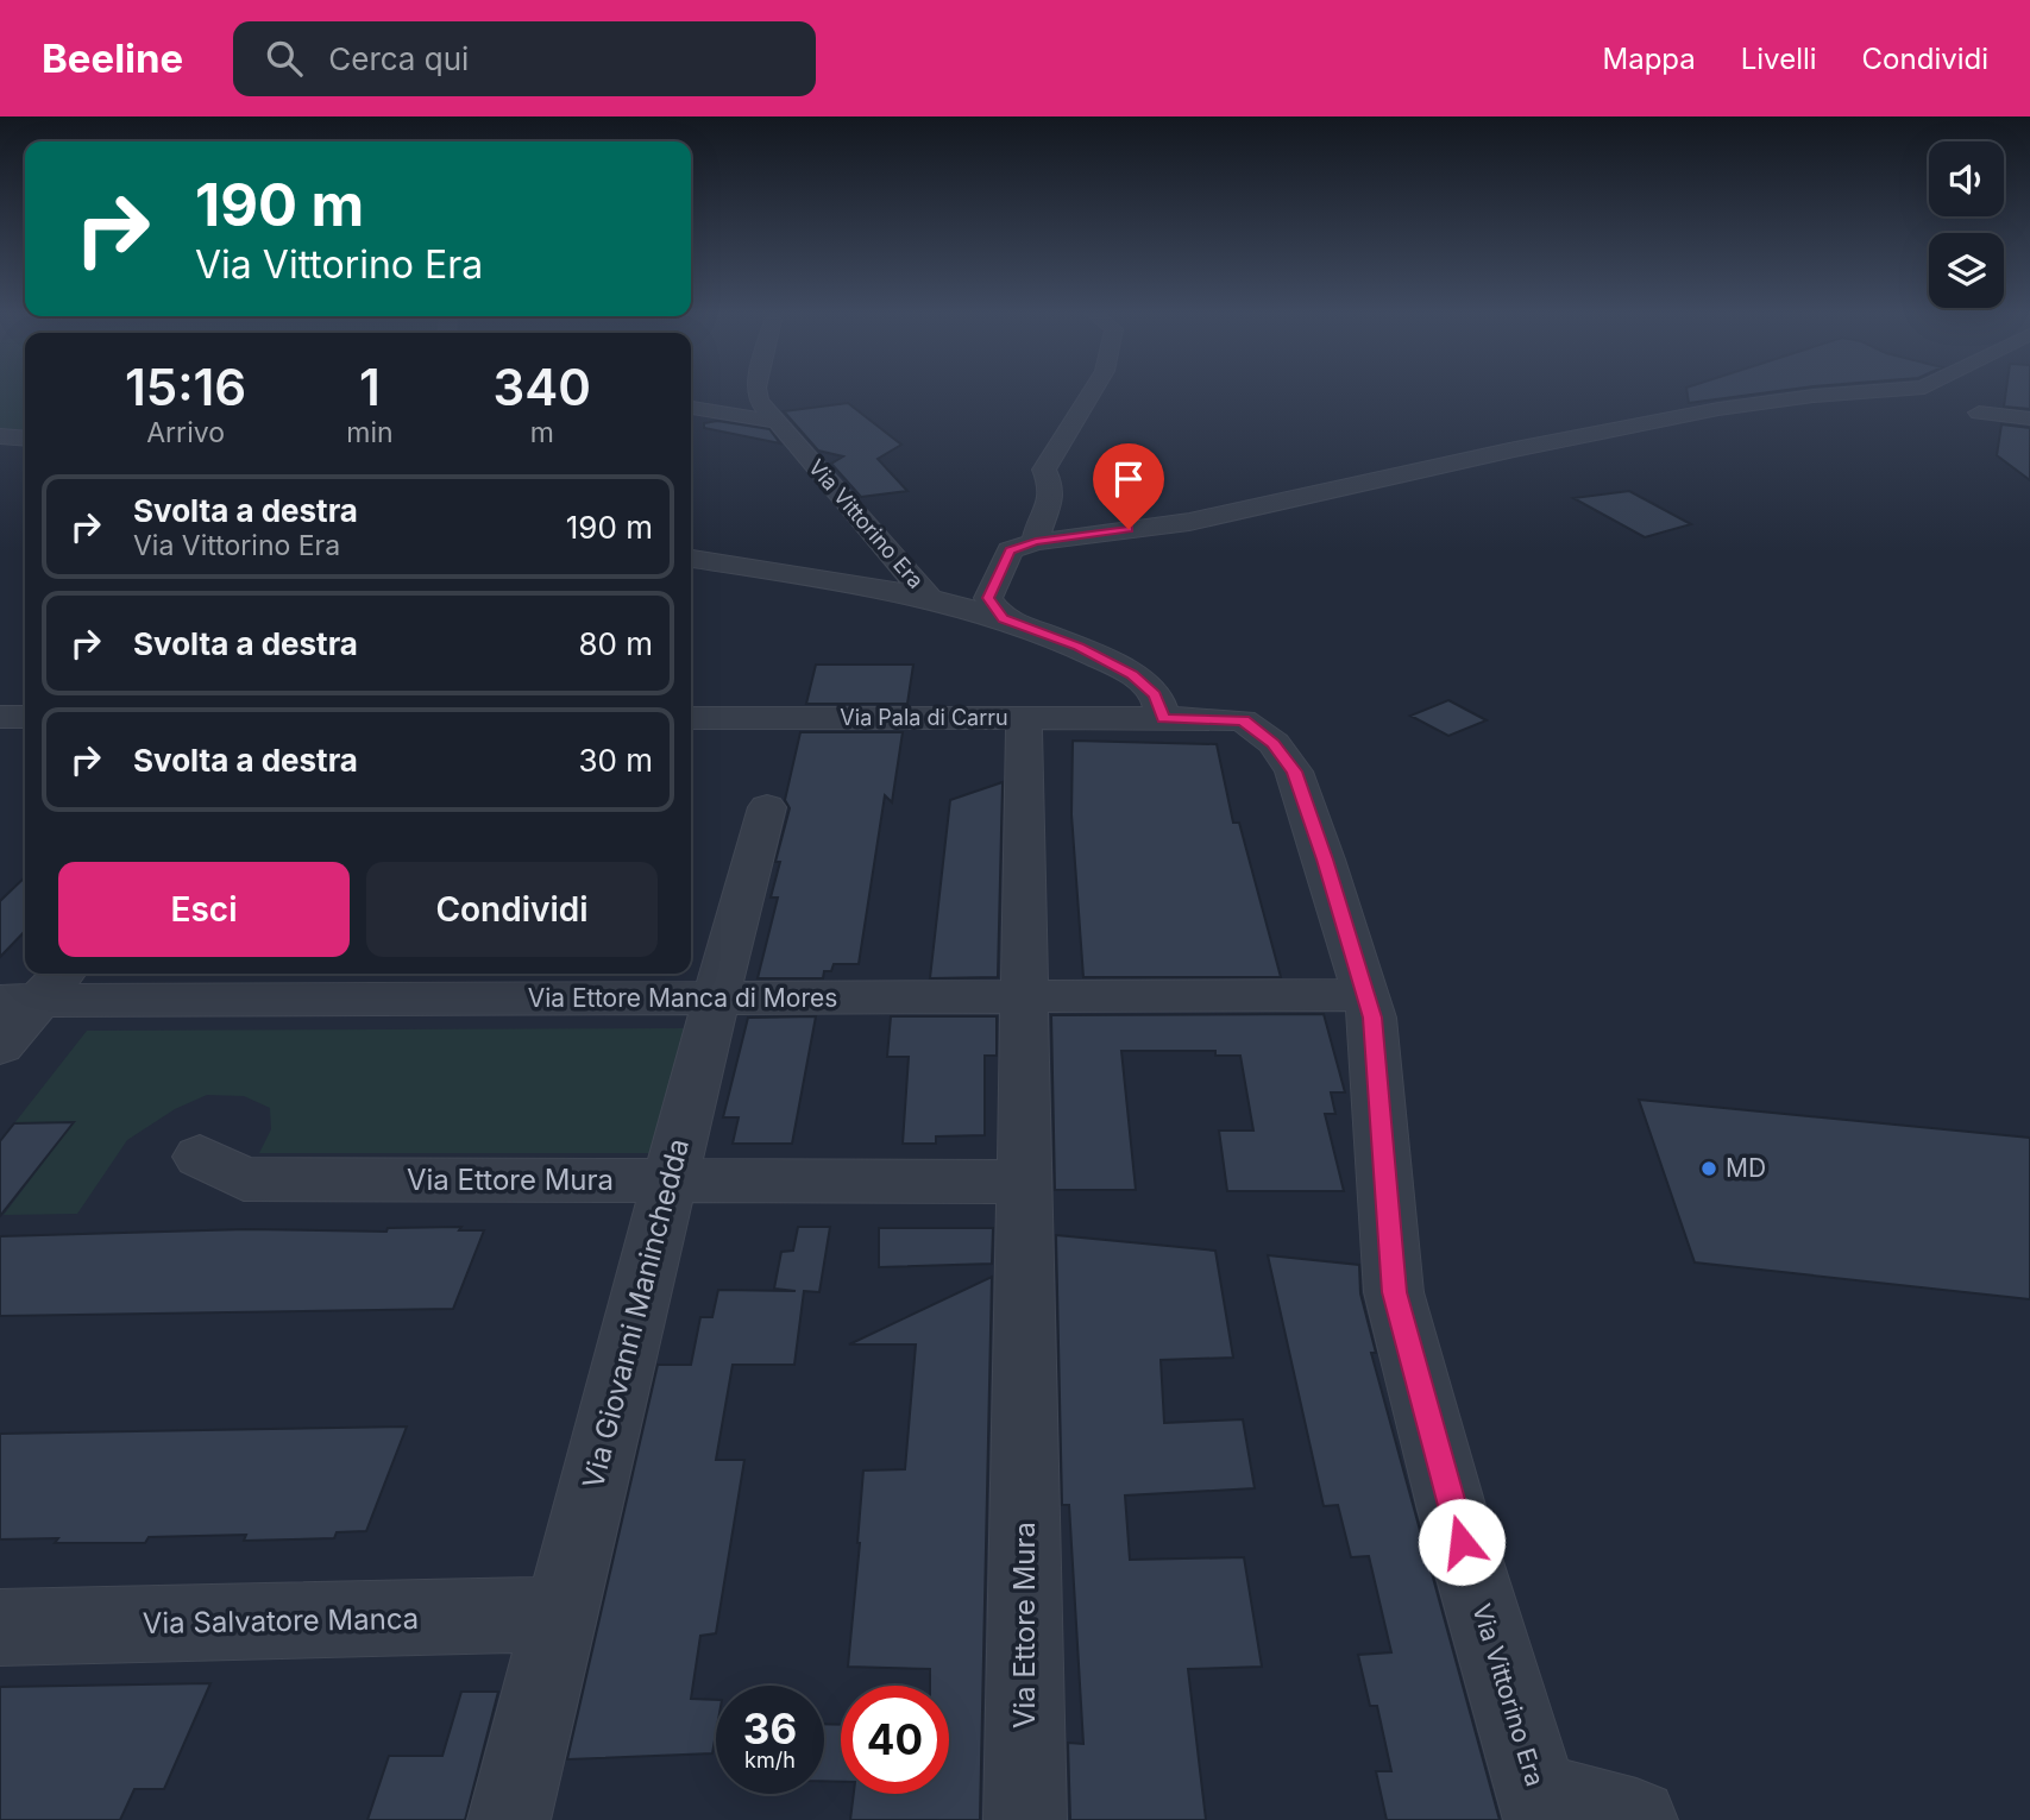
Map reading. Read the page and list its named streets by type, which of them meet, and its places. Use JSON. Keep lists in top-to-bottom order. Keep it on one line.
{"streets":{"street":["Via Vittorino Era","Via Pala di Carru","Via Ettore Manca di Mores","Via Ettore Mura","Via Giovanni Maninchedda","Via Salvatore Manca"]},"crossings":[["Via Vittorino Era","Via Pala di Carru"],["Via Vittorino Era","Via Ettore Manca di Mores"],["Via Pala di Carru","Via Ettore Mura"],["Via Ettore Manca di Mores","Via Ettore Mura"],["Via Ettore Manca di Mores","Via Giovanni Maninchedda"],["Via Ettore Mura","Via Giovanni Maninchedda"],["Via Giovanni Maninchedda","Via Salvatore Manca"]],"places":["MD"],"page":{"header":"Beeline","search":"Cerca qui","nav":["Mappa","Livelli","Condividi"],"turn":["190 m","Via Vittorino Era"],"eta":["15:16","Arrivo","1","min","340","m"],"list":[{"name":"Svolta a destra","note":"Via Vittorino Era","value":"190 m"},{"name":"Svolta a destra","value":"80 m"},{"name":"Svolta a destra","value":"30 m"}],"buttons":["Esci","Condividi"],"speed":"36 km/h","limit":"40"}}
